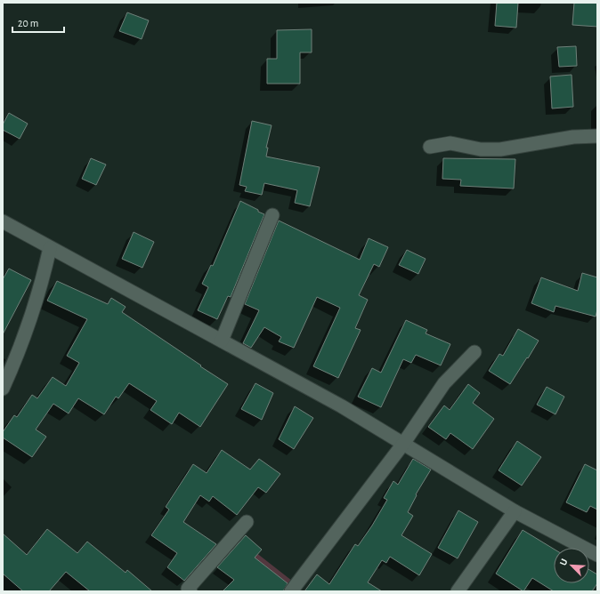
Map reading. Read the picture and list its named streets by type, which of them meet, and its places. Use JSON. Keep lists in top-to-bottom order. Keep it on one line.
{"scale_bar":"20 m","north":"top left"}
